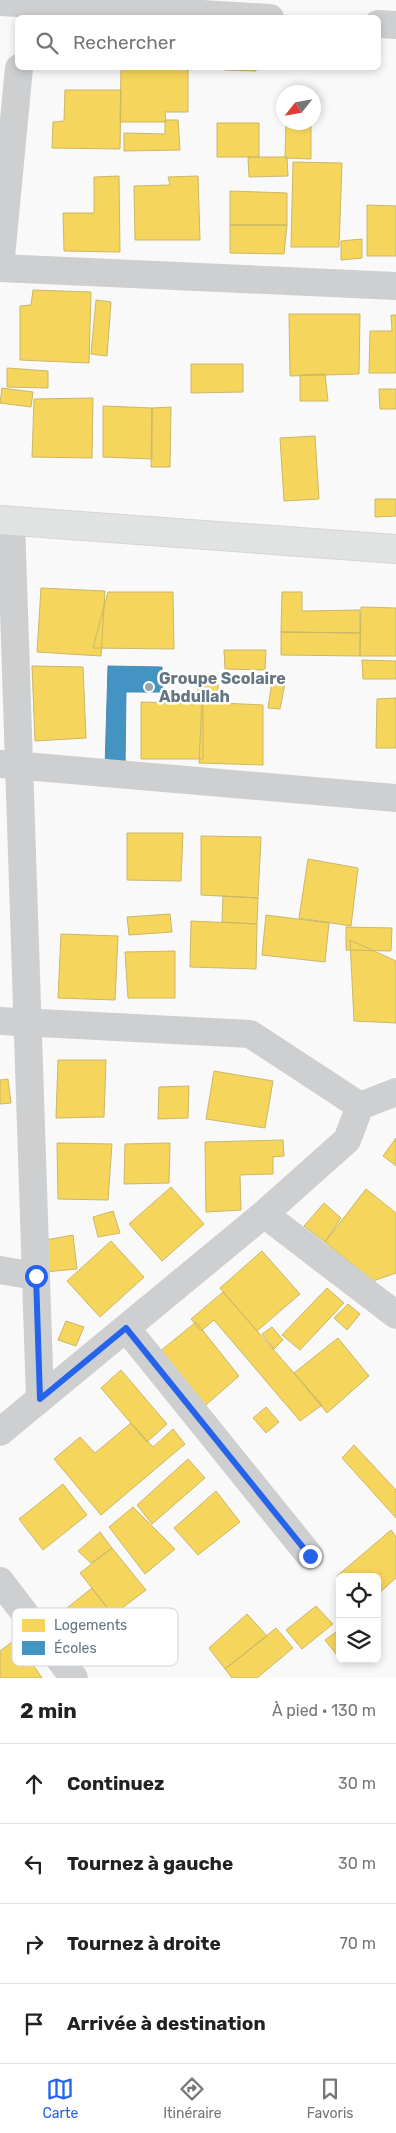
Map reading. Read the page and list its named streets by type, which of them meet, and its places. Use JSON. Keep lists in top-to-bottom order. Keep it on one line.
{"places":["Groupe Scolaire Abdullah"],"legend":["Logements","Écoles"],"north":"bottom left","page":{"search":"Rechercher","heading":["2 min","À pied · 130 m"],"list":[["Continuez","30 m"],["Tournez à gauche","30 m"],["Tournez à droite","70 m"],"Arrivée à destination"],"nav":["Carte","Itinéraire","Favoris"]}}
